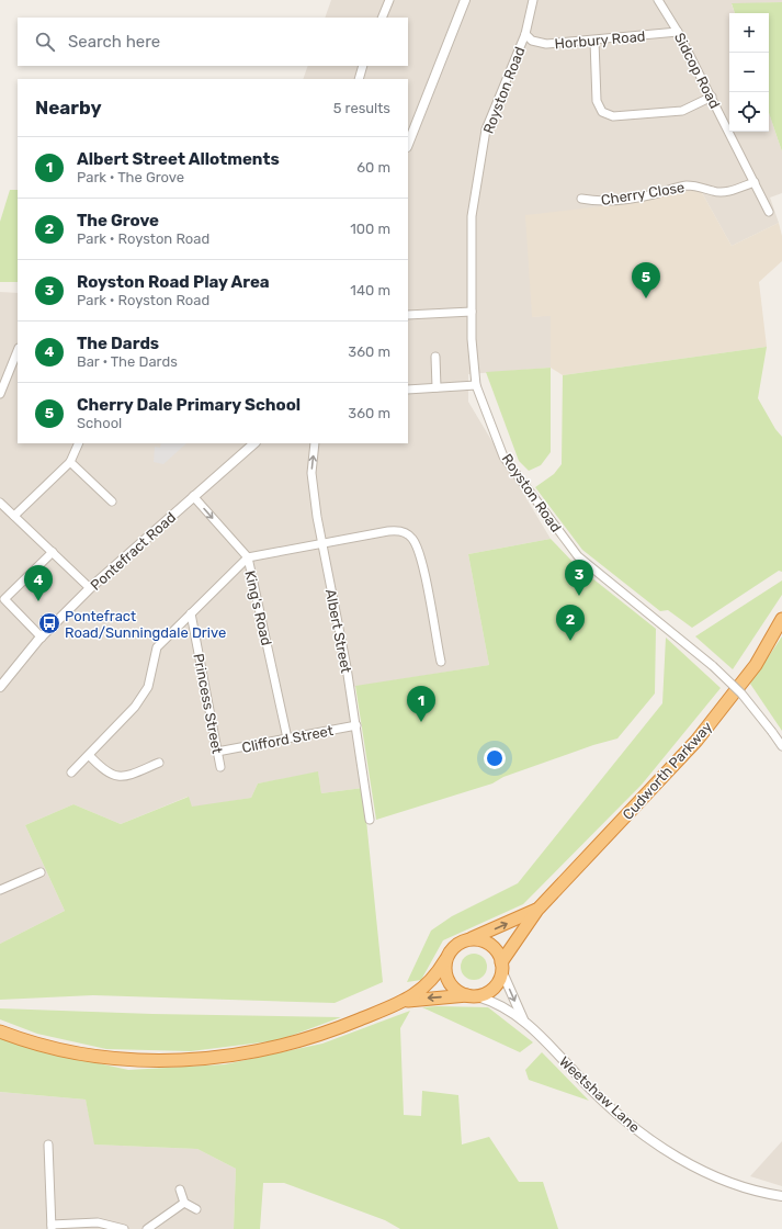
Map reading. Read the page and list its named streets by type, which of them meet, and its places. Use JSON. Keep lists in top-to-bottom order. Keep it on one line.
{"streets":{"highway":["Cudworth Parkway"],"street":["Horbury Road","Sidcop Road","Royston Road","Cherry Close","Pontefract Road","King's Road","Albert Street","Princess Street","Clifford Street","Weetshaw Lane"]},"crossings":[["Horbury Road","Sidcop Road"],["Horbury Road","Royston Road"],["Sidcop Road","Cherry Close"],["Pontefract Road","King's Road"],["King's Road","Clifford Street"],["Albert Street","Clifford Street"],["Princess Street","Clifford Street"],["Cudworth Parkway","Weetshaw Lane"]],"places":{"bus stop":["Pontefract Road/Sunningdale Drive"]},"page":{"map_buttons":["+","−"],"search":"Search here","heading":["Nearby","5 results"],"list":[{"mark":"1","name":"Albert Street Allotments","note":"Park · The Grove","value":"60 m"},{"mark":"2","name":"The Grove","note":"Park · Royston Road","value":"100 m"},{"mark":"3","name":"Royston Road Play Area","note":"Park · Royston Road","value":"140 m"},{"mark":"4","name":"The Dards","note":"Bar · The Dards","value":"360 m"},{"mark":"5","name":"Cherry Dale Primary School","note":"School","value":"360 m"}],"pins":["5","3","4","2","1"]}}
